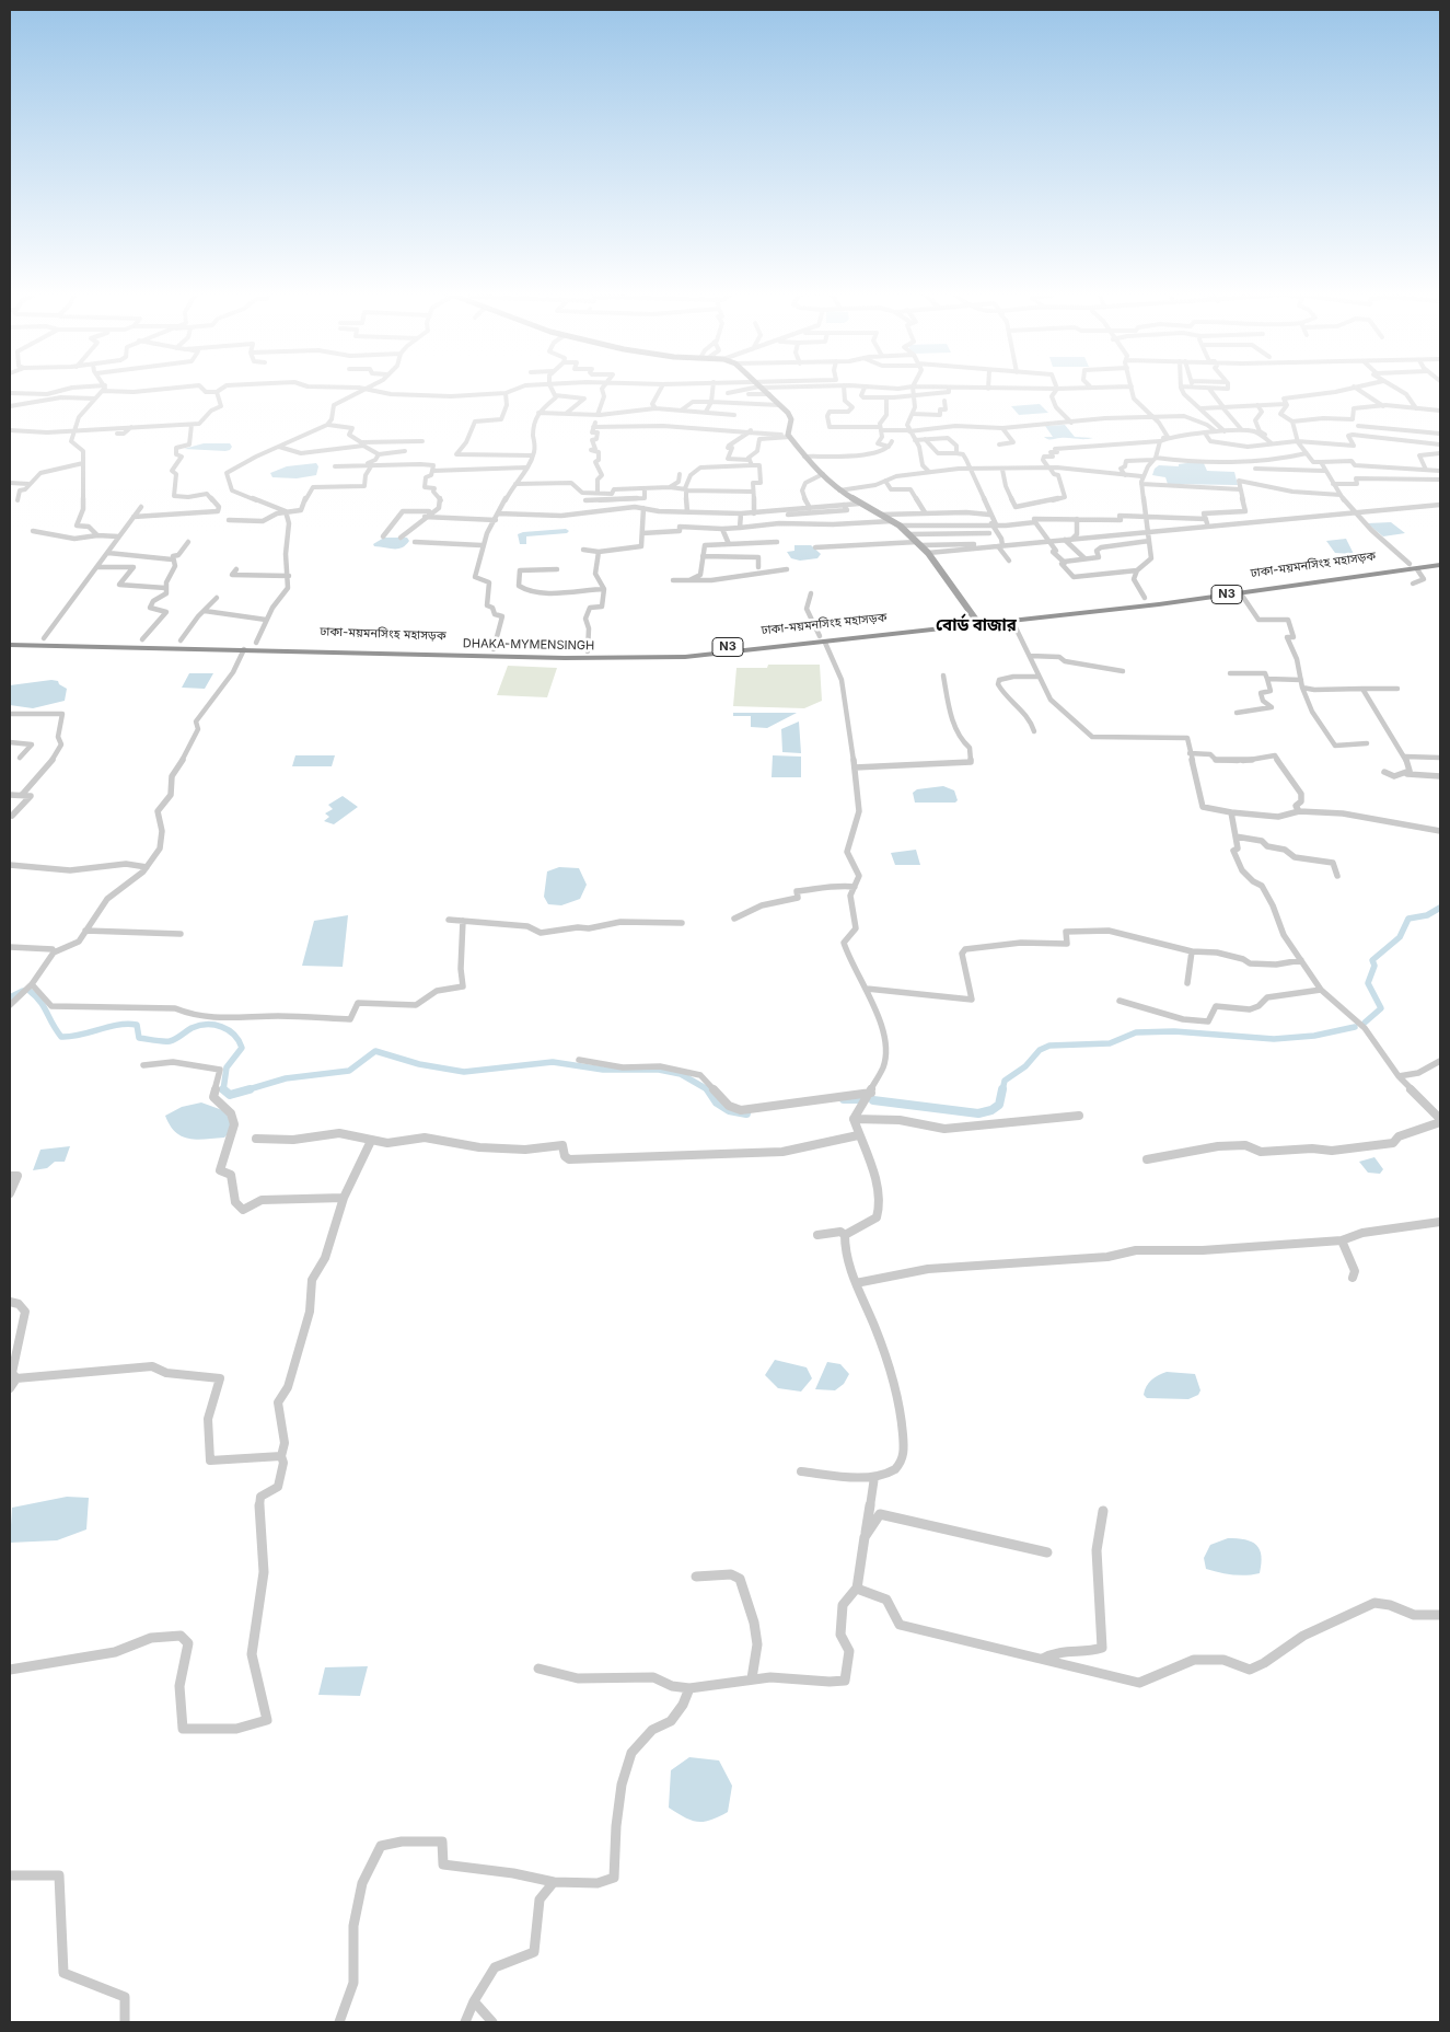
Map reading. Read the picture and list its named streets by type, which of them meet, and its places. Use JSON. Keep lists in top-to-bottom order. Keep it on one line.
{"streets":{"highway":["ঢাকা-ময়মনসিংহ মহাসড়ক","N3","DHAKA-MYMENSINGH"]},"crossings":[["ঢাকা-ময়মনসিংহ মহাসড়ক","DHAKA-MYMENSINGH"]],"districts":["বোর্ড বাজার"]}
